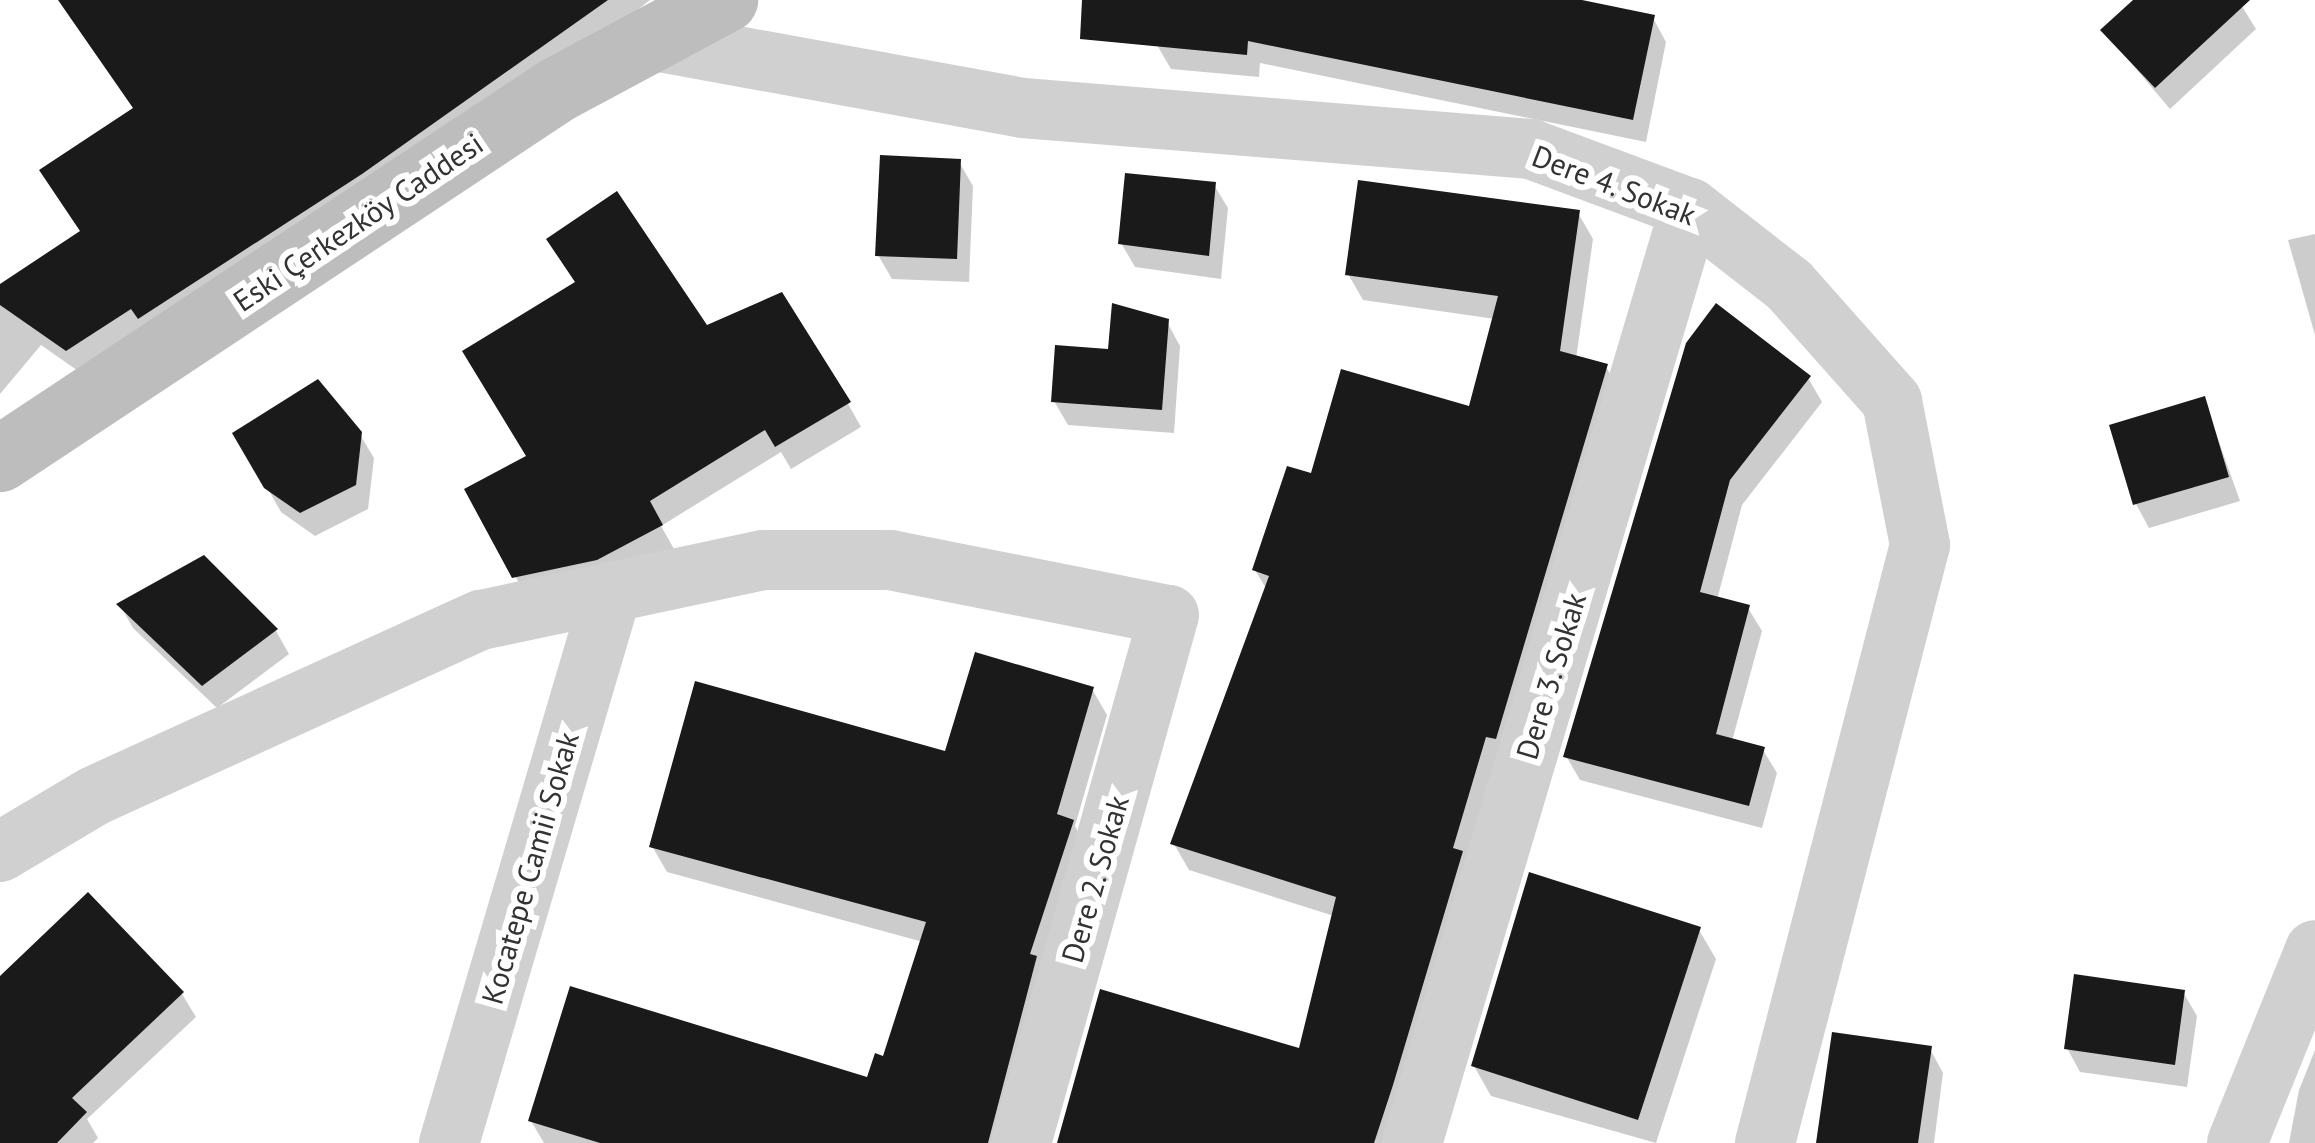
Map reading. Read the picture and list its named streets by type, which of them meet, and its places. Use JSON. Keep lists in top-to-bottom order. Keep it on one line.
{"streets":{"street":["Dere 4. Sokak","Eski Çerkezköy Caddesi","Dere 3. Sokak","Kocatepe Camii Sokak","Dere 2. Sokak"]},"crossings":[["Dere 4. Sokak","Eski Çerkezköy Caddesi"],["Dere 4. Sokak","Dere 3. Sokak"],["Kocatepe Camii Sokak","Dere 2. Sokak"]]}
